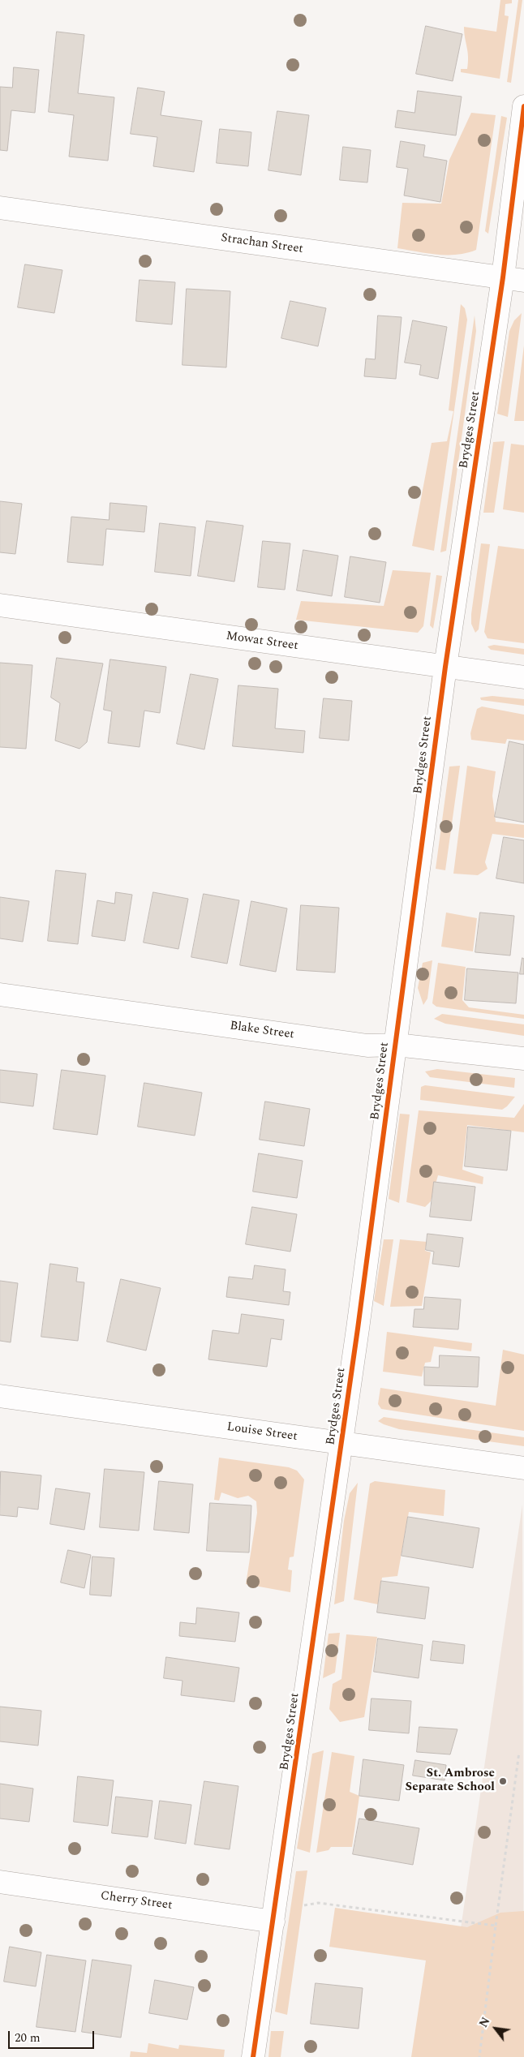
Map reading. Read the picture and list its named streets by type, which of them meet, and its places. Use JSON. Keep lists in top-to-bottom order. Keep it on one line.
{"streets":{"street":["Strachan Street","Brydges Street","Mowat Street","Blake Street","Louise Street","Cherry Street"]},"crossings":[["Strachan Street","Brydges Street"],["Brydges Street","Mowat Street"],["Brydges Street","Blake Street"],["Brydges Street","Louise Street"],["Brydges Street","Cherry Street"]],"places":["St. Ambrose Separate School"],"scale_bar":"20 m","north":"top left"}
